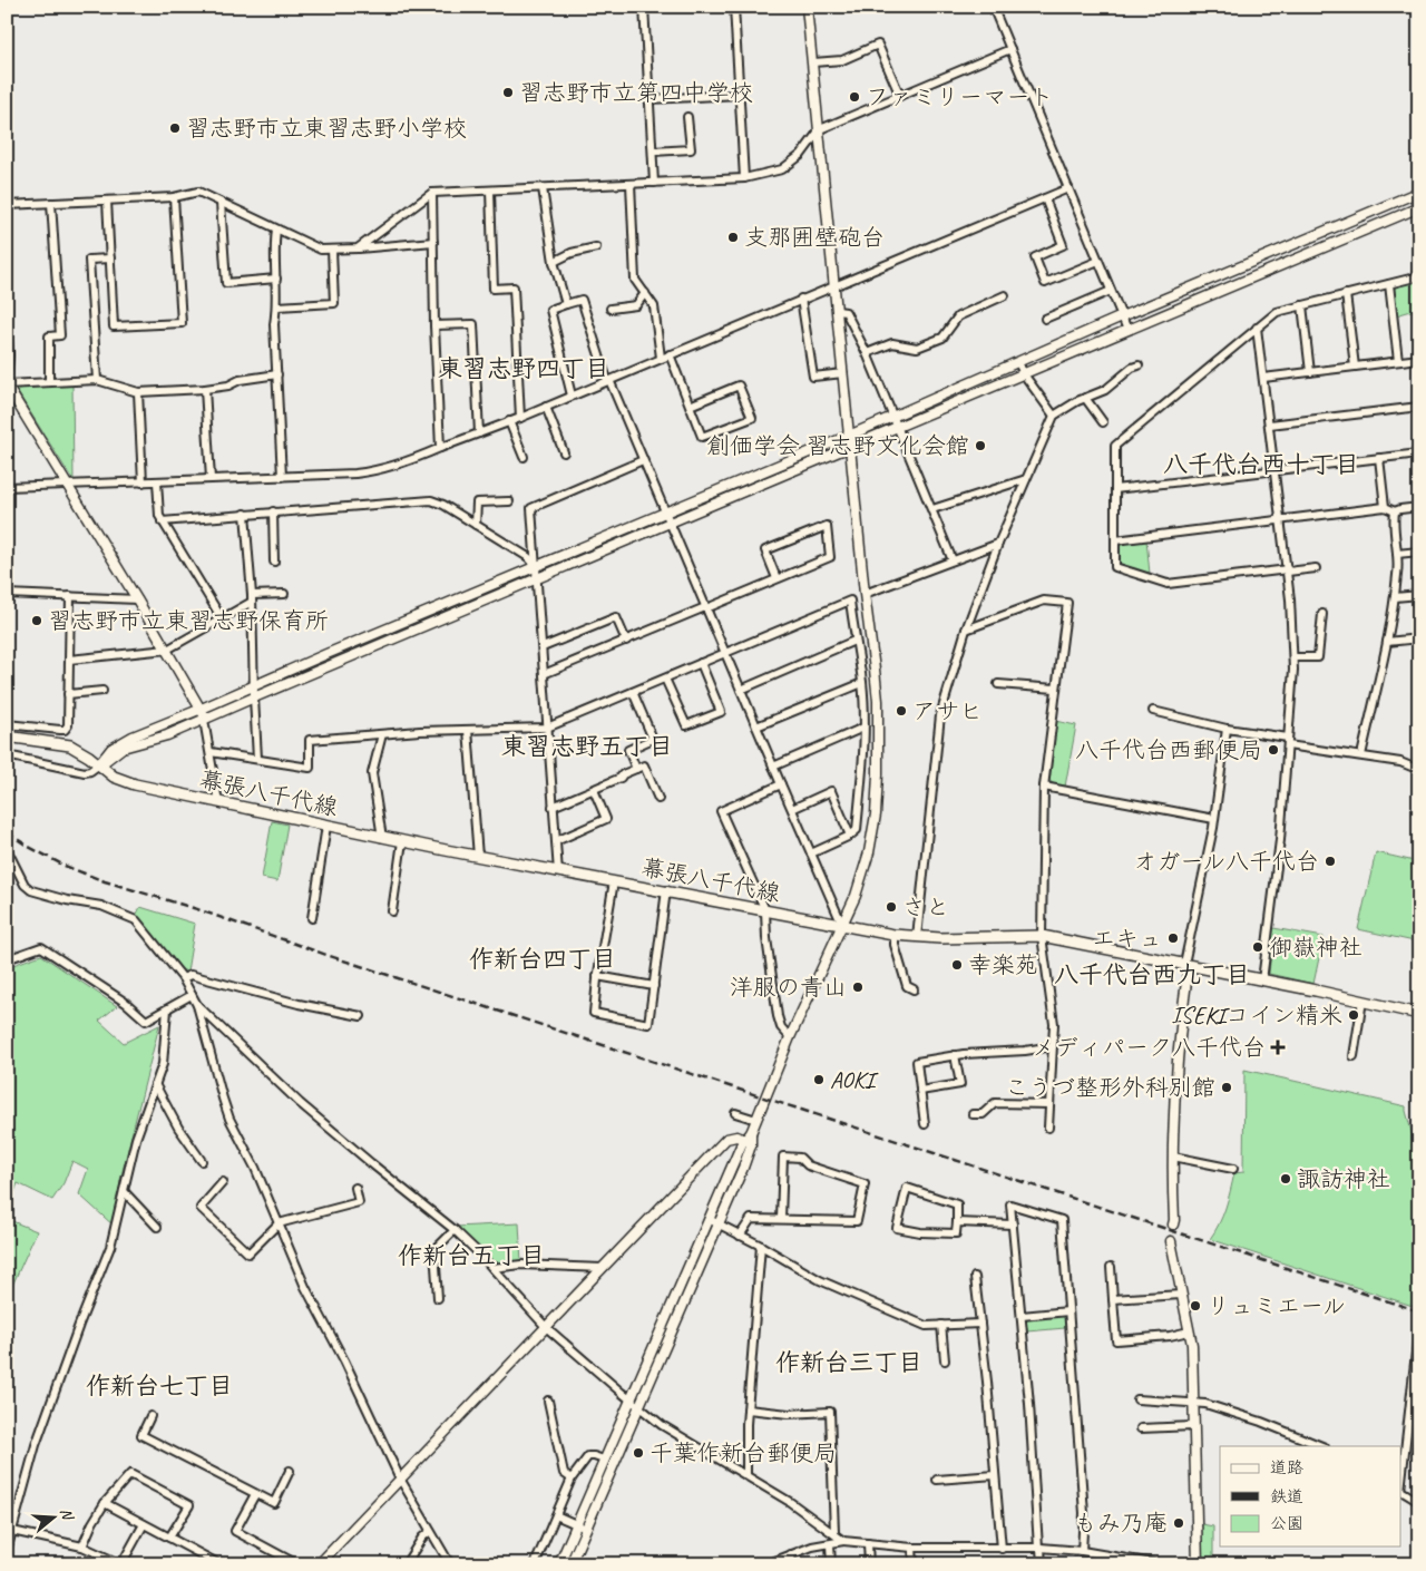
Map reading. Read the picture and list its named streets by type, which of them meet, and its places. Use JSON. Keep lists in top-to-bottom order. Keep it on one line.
{"streets":{"main road":["幕張八千代線"]},"districts":["東習志野四丁目","八千代台西十丁目","東習志野五丁目","作新台四丁目","八千代台西九丁目","作新台五丁目","作新台三丁目","作新台七丁目"],"places":{"other":["習志野市立第四中学校","ファミリーマート","習志野市立東習志野小学校","支那囲壁砲台","創価学会 習志野文化会館","習志野市立東習志野保育所","アサヒ","八千代台西郵便局","オガール八千代台","さと","エキュ","御嶽神社","幸楽苑","洋服の青山","ISEKIコイン精米","AOKI","こうづ整形外科別館","諏訪神社","リュミエール","千葉作新台郵便局","もみ乃庵"],"health":["メディパーク八千代台"]},"legend":["道路","鉄道","公園"],"north":"right"}
